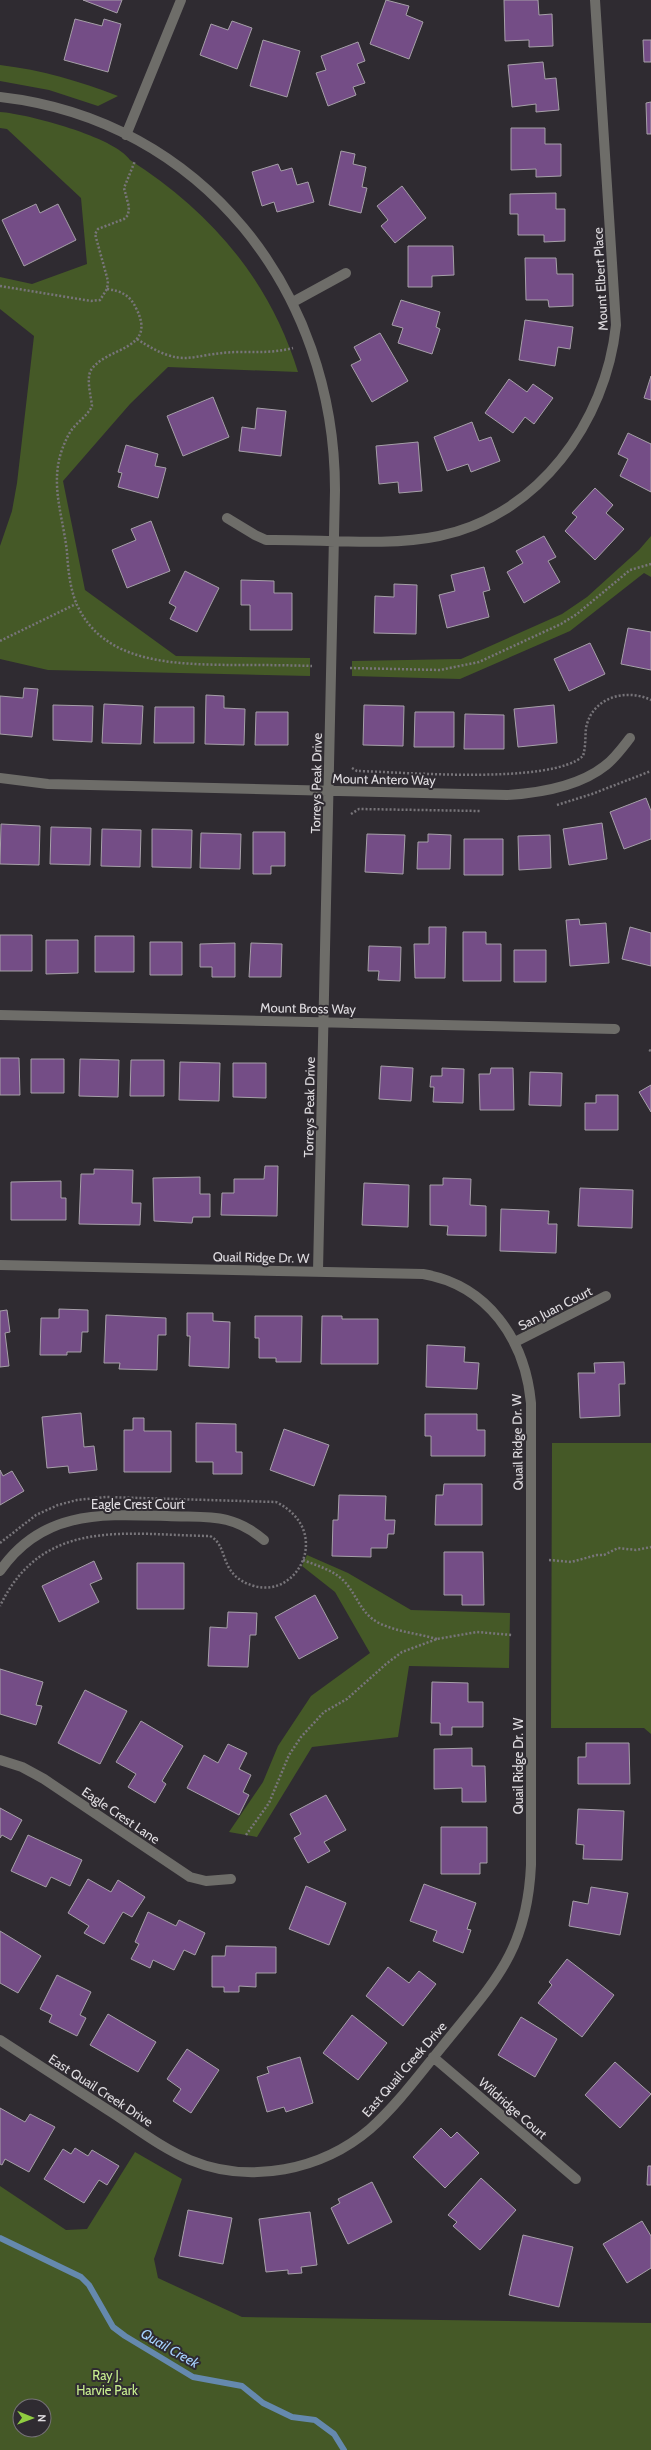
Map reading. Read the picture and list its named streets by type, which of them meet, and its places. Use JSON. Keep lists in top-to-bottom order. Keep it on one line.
{"streets":{"street":["Mount Elbert Place","Mount Antero Way","Torreys Peak Drive","Mount Bross Way","Quail Ridge Dr. W","San Juan Court","Eagle Crest Court","Eagle Crest Lane","East Quail Creek Drive","Wildridge Court"]},"crossings":[["Mount Elbert Place","Torreys Peak Drive"],["Mount Antero Way","Torreys Peak Drive"],["Torreys Peak Drive","Mount Bross Way"],["Torreys Peak Drive","Quail Ridge Dr. W"],["Quail Ridge Dr. W","San Juan Court"],["Quail Ridge Dr. W","East Quail Creek Drive"],["East Quail Creek Drive","Wildridge Court"]],"water":["Quail Creek"],"parks":["Ray J. Harvie Park"],"north":"right"}
